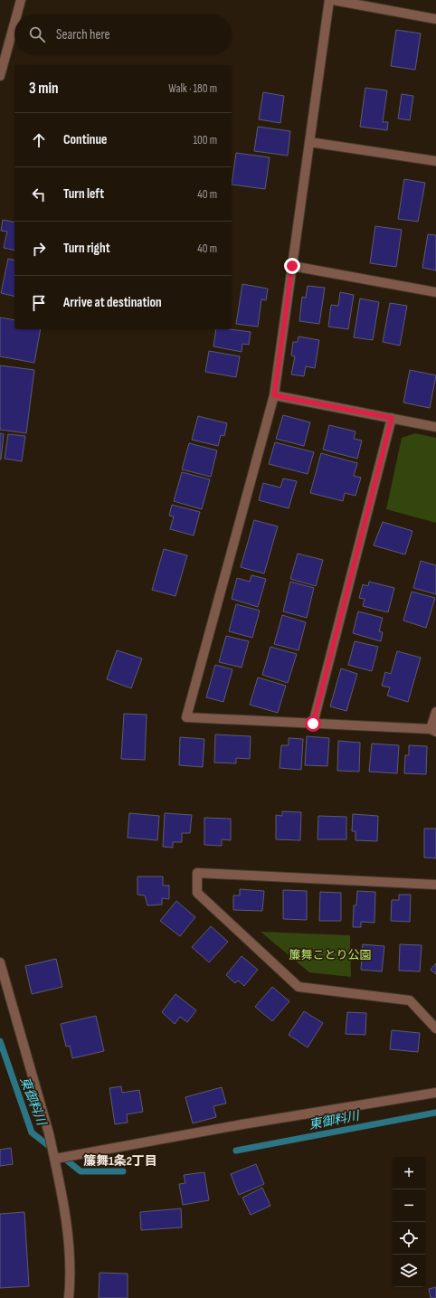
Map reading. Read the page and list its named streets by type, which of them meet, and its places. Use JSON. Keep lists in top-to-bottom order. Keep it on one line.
{"districts":["簾舞1条2丁目"],"water":["東御料川"],"parks":["簾舞ことり公園"],"page":{"search":"Search here","heading":["3 min","Walk · 180 m"],"list":[["Continue","100 m"],["Turn left","40 m"],["Turn right","40 m"],"Arrive at destination"],"map_buttons":["+","−"]}}
